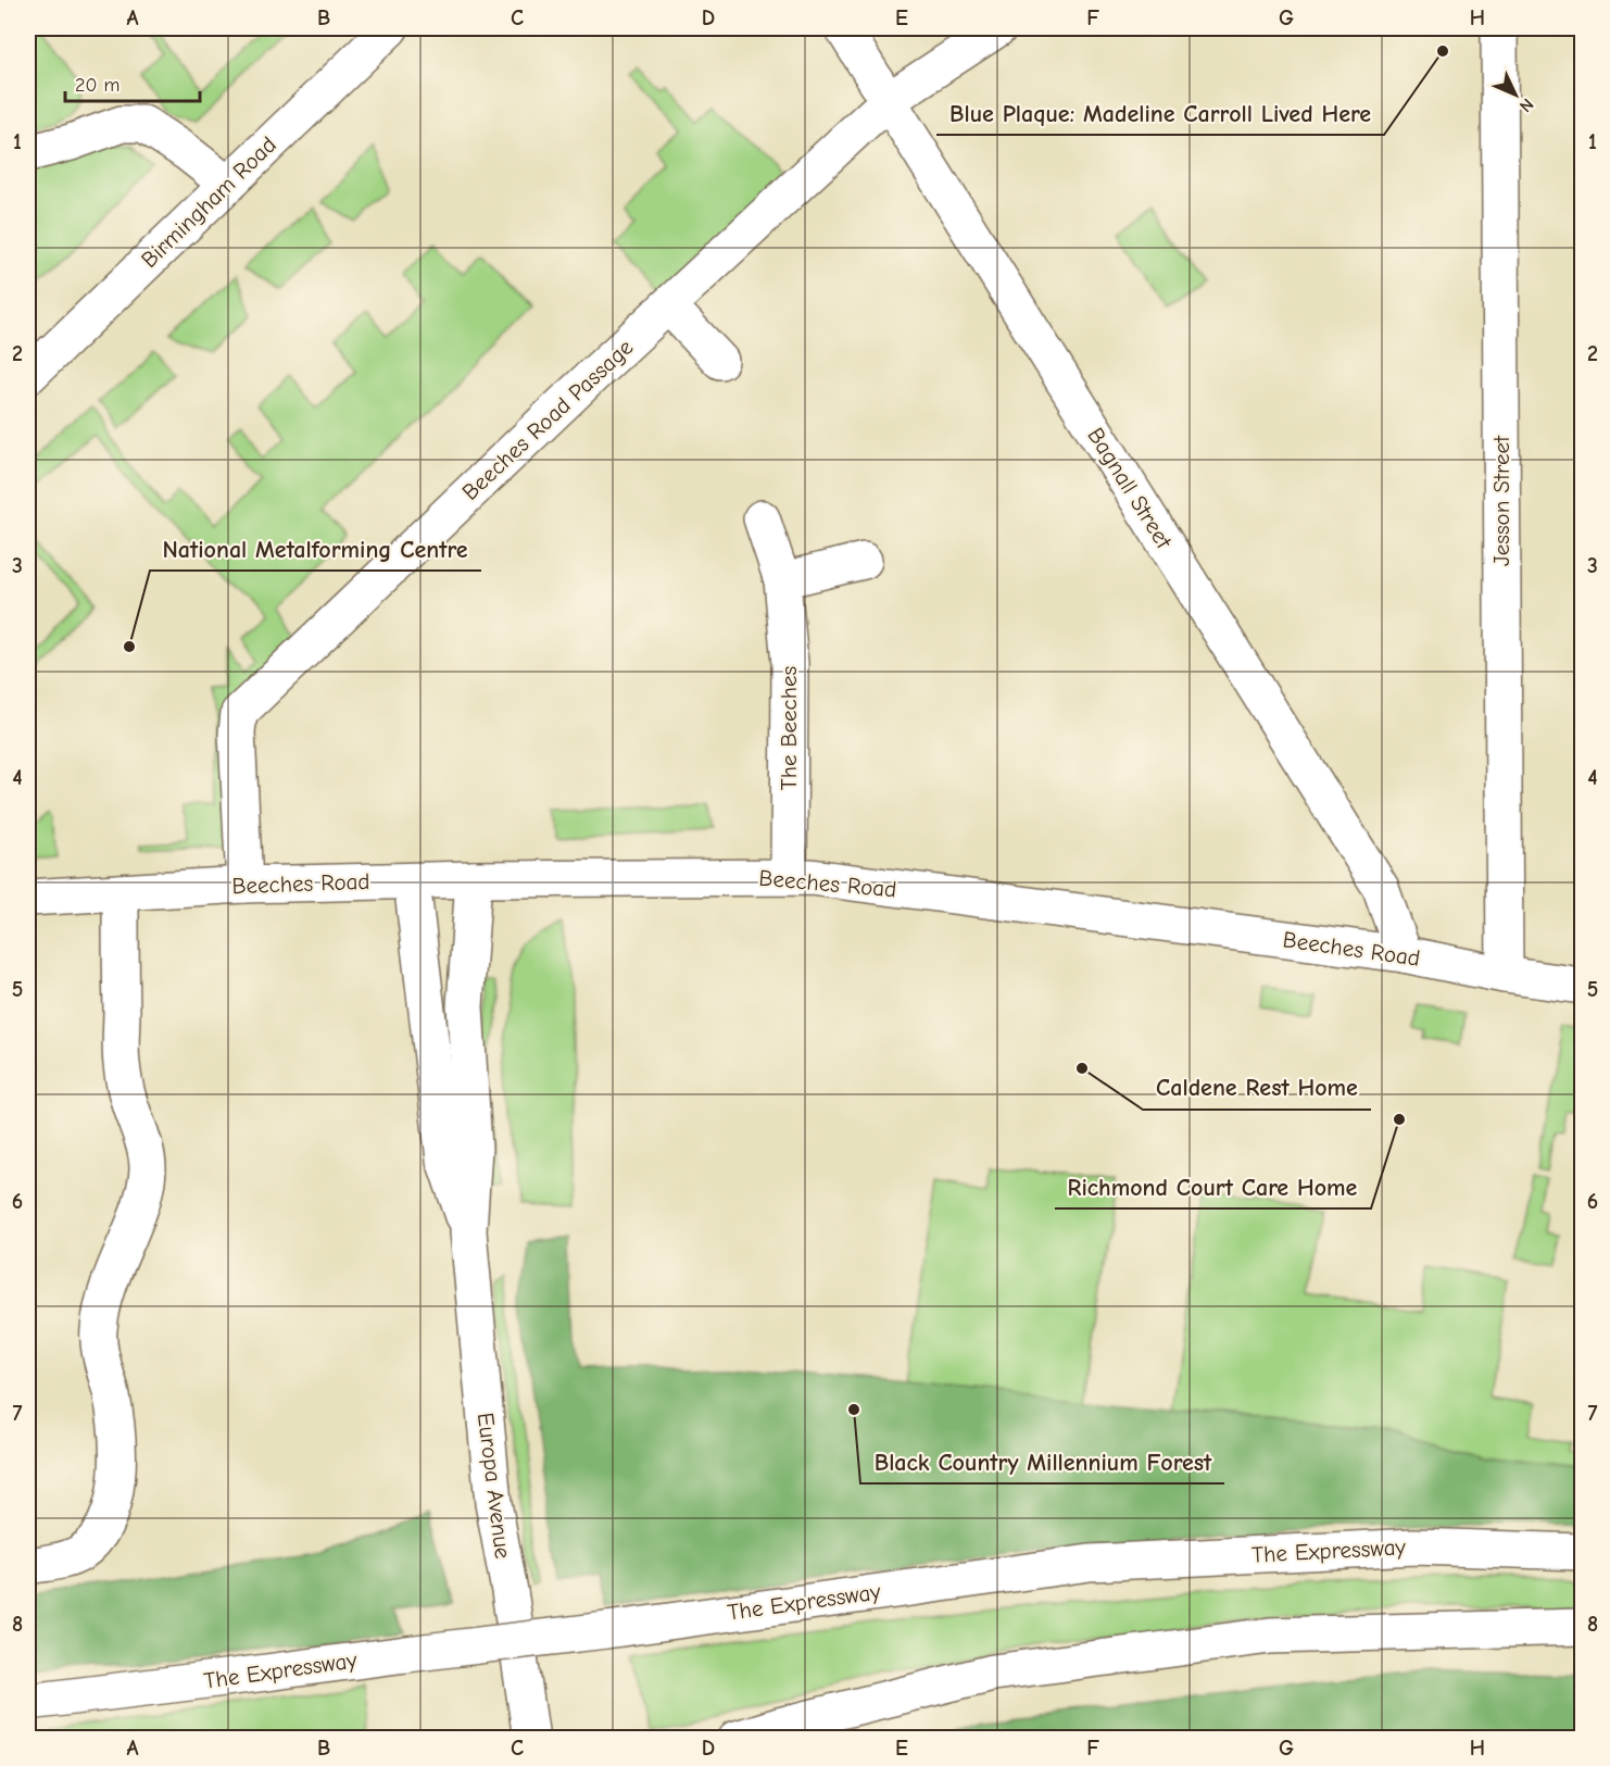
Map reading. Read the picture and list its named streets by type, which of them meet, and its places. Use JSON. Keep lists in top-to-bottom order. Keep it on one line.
{"streets":{"main road":["Birmingham Road","Beeches Road Passage","Bagnall Street","Jesson Street","The Beeches","Beeches Road","Europa Avenue","The Expressway"]},"crossings":[["Beeches Road Passage","Bagnall Street"],["Beeches Road Passage","Beeches Road"],["Bagnall Street","Beeches Road"],["Jesson Street","Beeches Road"],["The Beeches","Beeches Road"],["Beeches Road","Europa Avenue"]],"places":["Blue Plaque: Madeline Carroll Lived Here","National Metalforming Centre","Caldene Rest Home","Richmond Court Care Home","Black Country Millennium Forest"],"scale_bar":"20 m","north":"bottom right","grid":{"columns":["A","B","C","D","E","F","G","H"],"rows":["1","2","3","4","5","6","7","8"]}}
